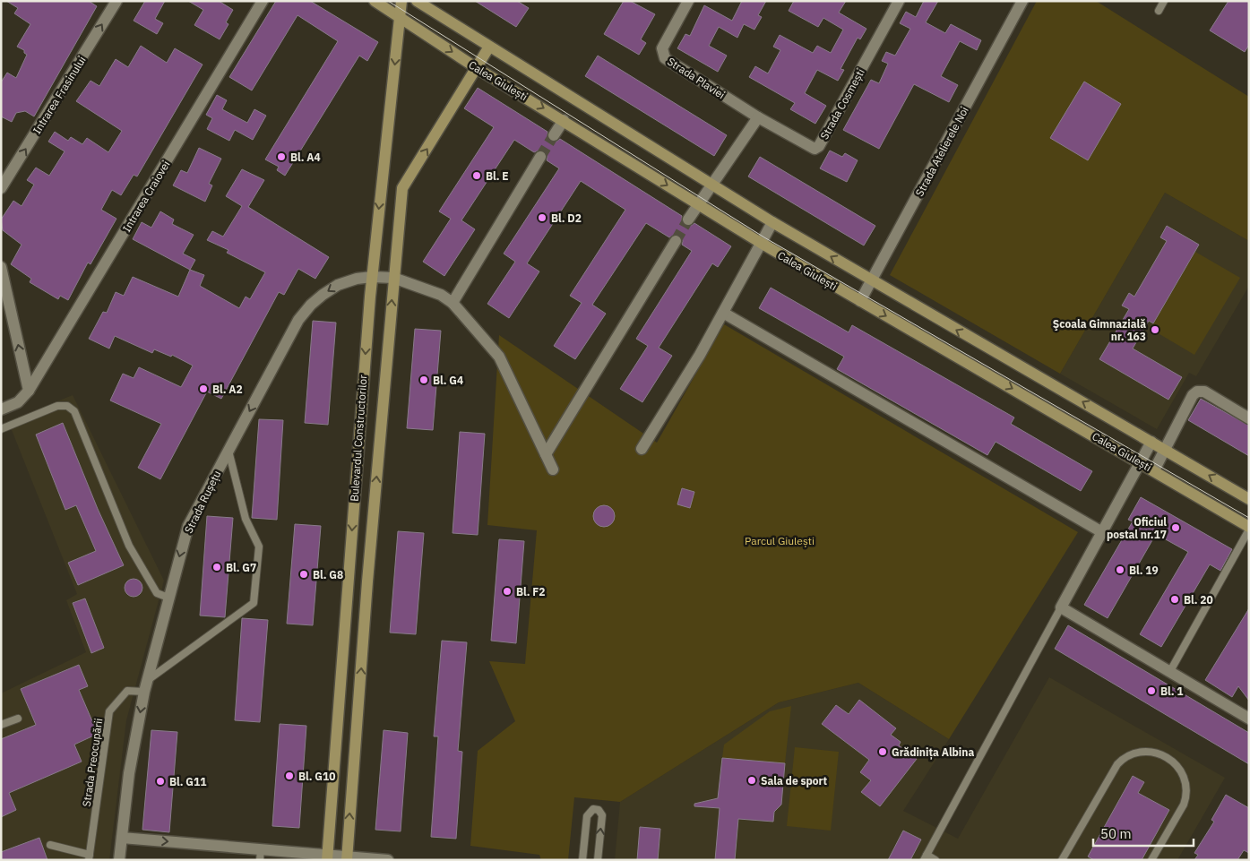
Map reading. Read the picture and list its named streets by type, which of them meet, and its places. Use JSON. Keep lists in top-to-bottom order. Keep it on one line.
{"streets":{"main road":["Calea Giulești","Bulevardul Constructorilor"],"street":["Strada Plaviei","Intrarea Frasinului","Strada Cosmești","Strada Atelierele Noi","Intrarea Craiovei","Strada Rușețu"],"lane":["Strada Preocupării"]},"crossings":[["Strada Plaviei","Strada Cosmești"],["Calea Giulești","Strada Atelierele Noi"],["Calea Giulești","Bulevardul Constructorilor"],["Bulevardul Constructorilor","Strada Rușețu"],["Strada Rușețu","Strada Preocupării"]],"one_way":["Intrarea Frasinului","Strada Rușețu"],"parks":["Parcul Giulești"],"places":["Bl. A4","Bl. E","Bl. D2","Şcoala Gimnazială nr. 163","Bl. G4","Bl. A2","Oficiul postal nr.17","Bl. G7","Bl. 19","Bl. G8","Bl. F2","Bl. 20","Bl. 1","Grădinița Albina","Bl. G10","Sala de sport","Bl. G11"],"scale_bar":"50 m"}
